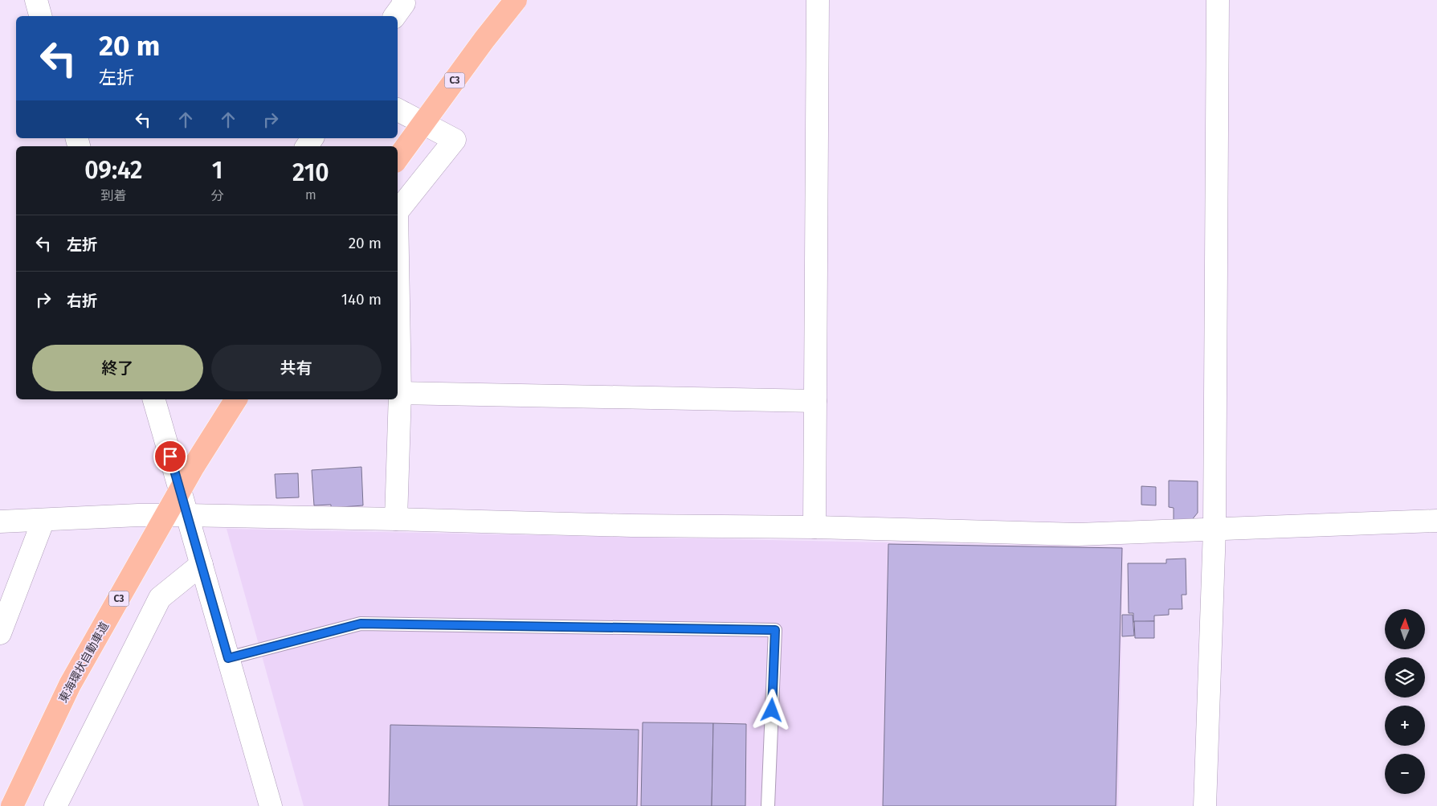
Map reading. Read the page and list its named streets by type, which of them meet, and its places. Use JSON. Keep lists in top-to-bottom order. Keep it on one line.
{"streets":{"highway":["C3","東海環状自動車道"]},"north":"top","page":{"turn":["20 m","左折"],"eta":["09:42","到着","1","分","210","m"],"list":[{"name":"左折","value":"20 m"},{"name":"右折","value":"140 m"}],"buttons":["終了","共有"],"map_buttons":["+","−"]}}
